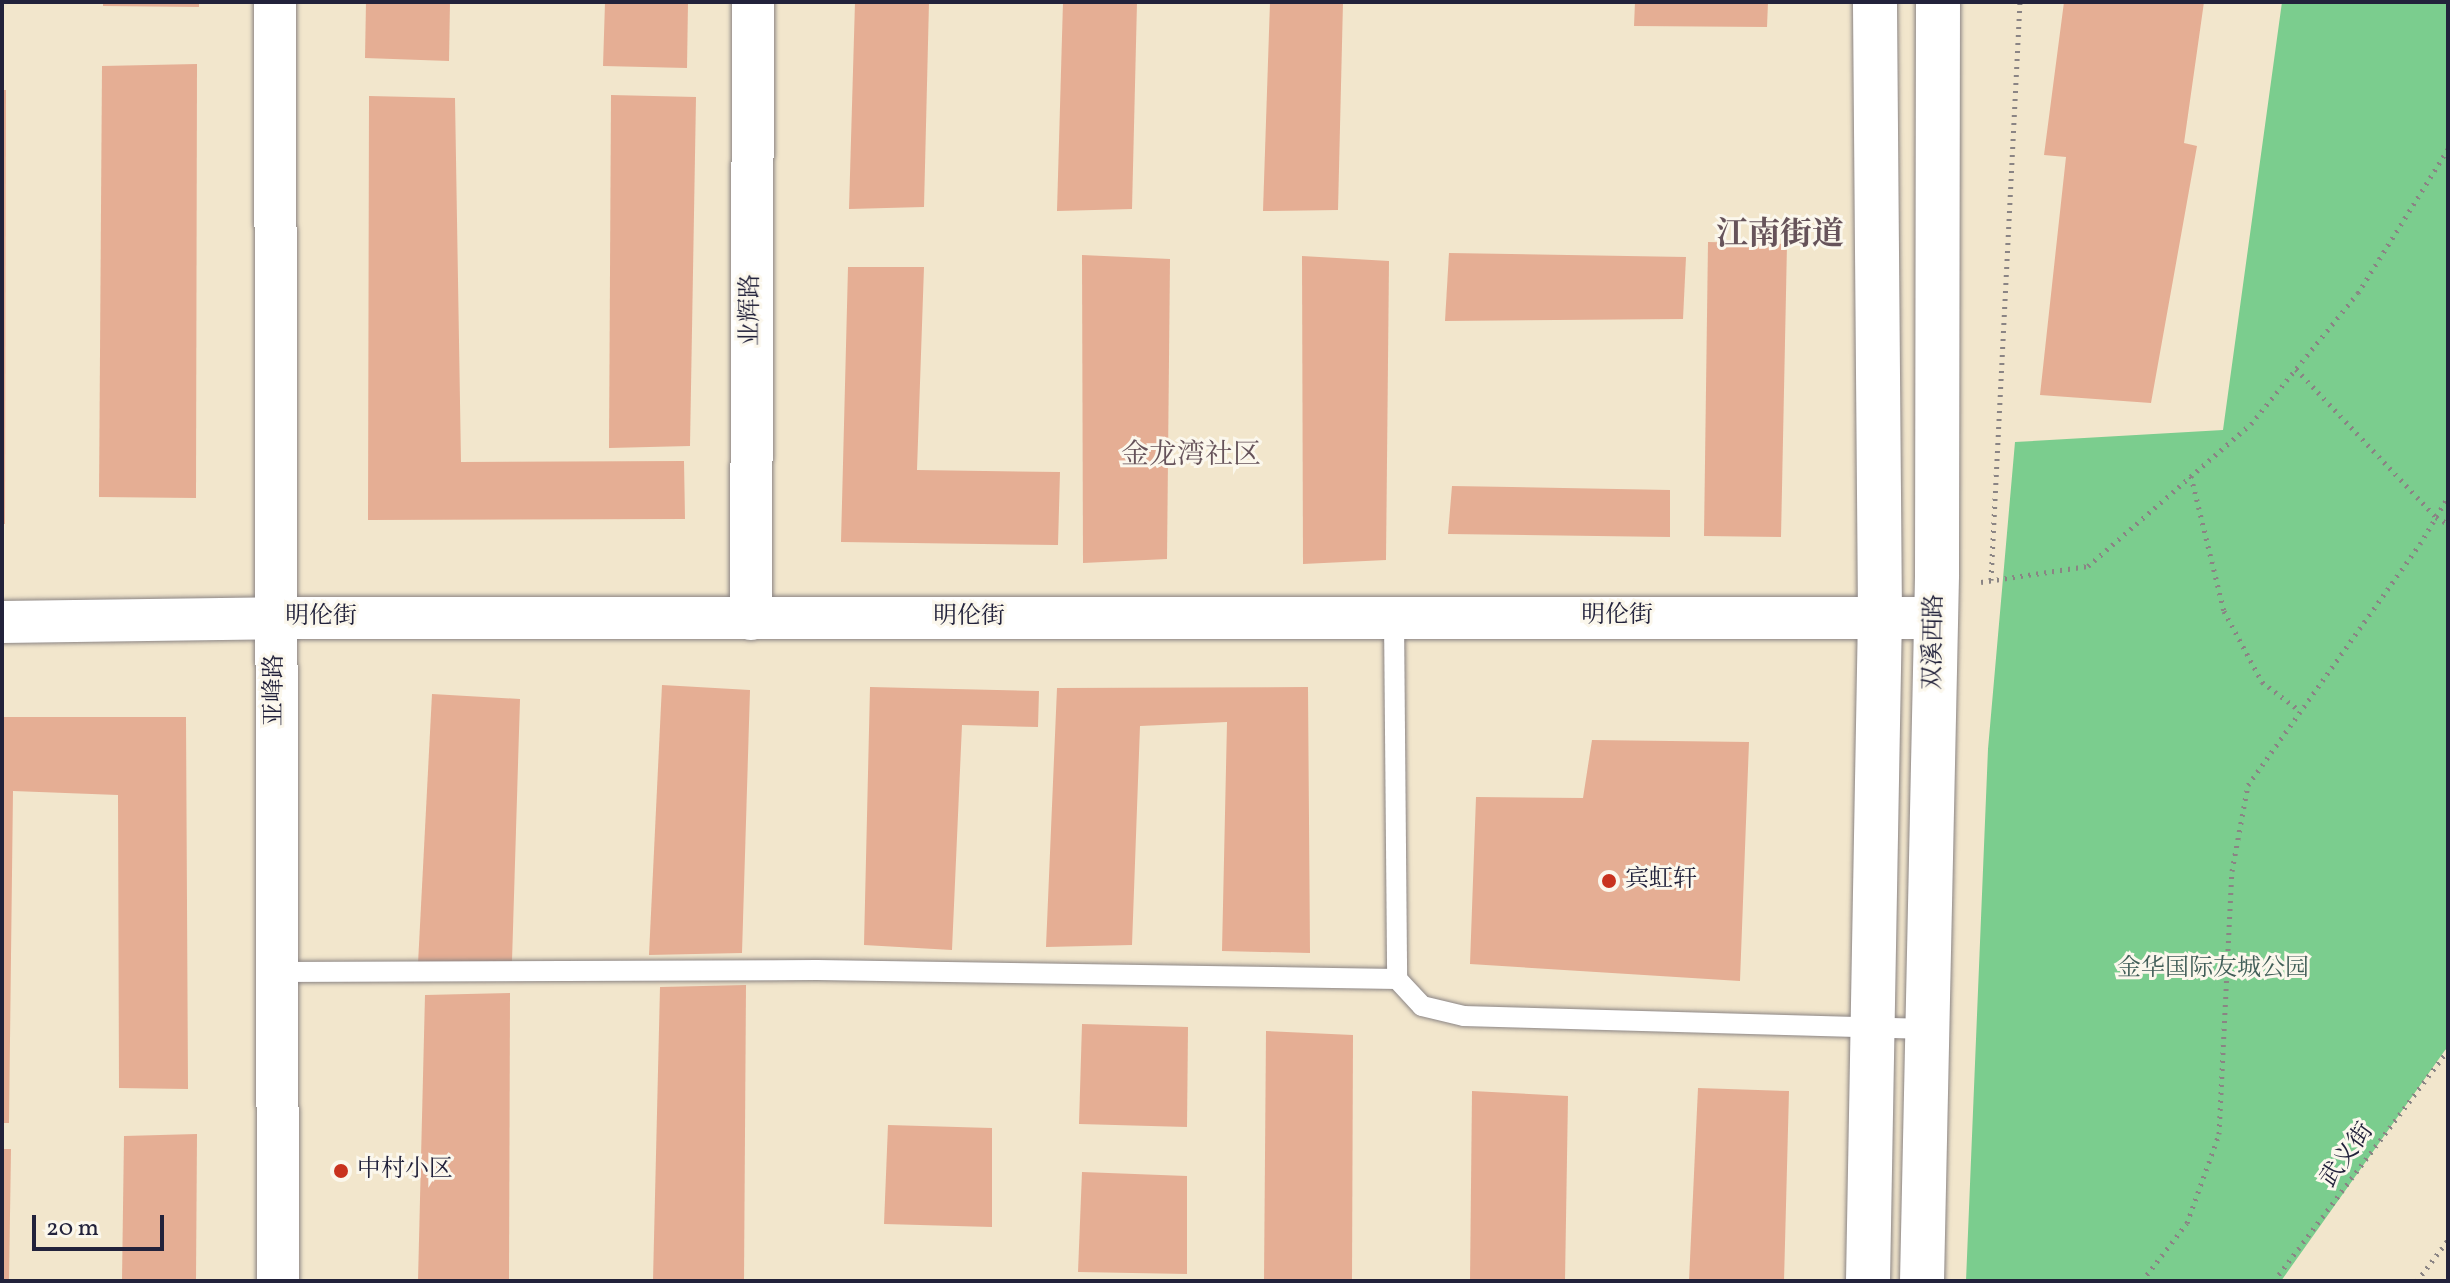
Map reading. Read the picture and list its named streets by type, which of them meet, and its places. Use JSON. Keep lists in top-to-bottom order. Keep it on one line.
{"streets":{"main road":["双溪西路"],"street":["业辉路","明伦街","亚峰路"],"path":["武义街"]},"crossings":[["业辉路","明伦街"],["明伦街","双溪西路"],["明伦街","亚峰路"]],"districts":["江南街道","金龙湾社区"],"parks":["金华国际友城公园"],"places":["宾虹轩","中村小区"],"scale_bar":"20 m"}
